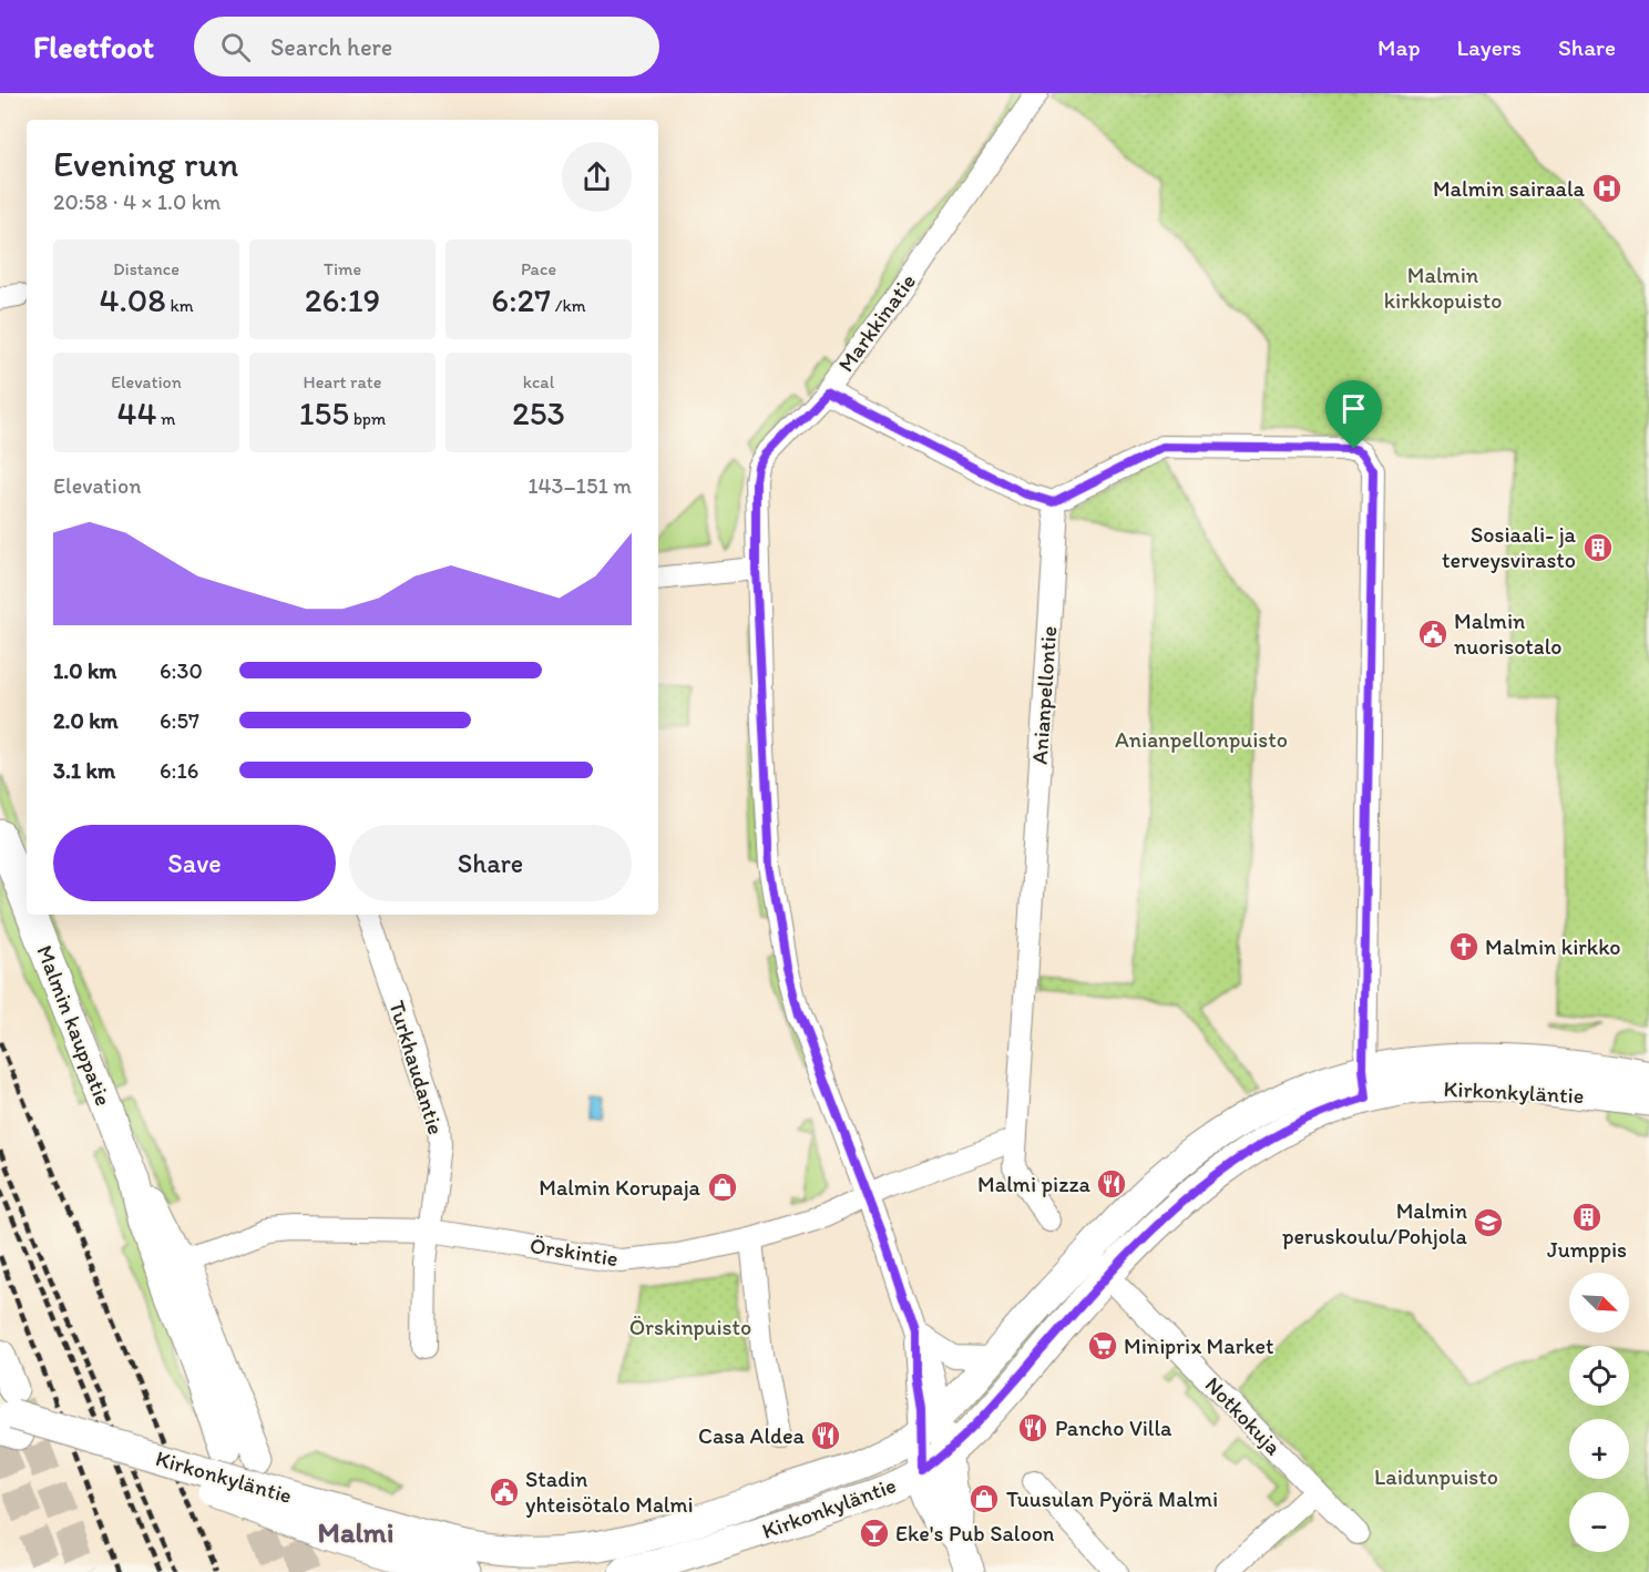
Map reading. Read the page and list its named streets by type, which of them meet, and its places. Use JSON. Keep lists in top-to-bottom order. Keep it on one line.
{"streets":{"main road":["Malmin kauppatie","Kirkonkyläntie"],"street":["Markkinatie","Anianpellontie","Turkhaudantie","Örskintie","Notkokuja"]},"crossings":[["Markkinatie","Kirkonkyläntie"],["Markkinatie","Örskintie"],["Anianpellontie","Örskintie"],["Malmin kauppatie","Örskintie"],["Turkhaudantie","Örskintie"],["Kirkonkyläntie","Notkokuja"]],"districts":["Malmi"],"parks":["Malmin kirkkopuisto","Anianpellonpuisto","Örskinpuisto","Laidunpuisto"],"places":{"hospital":["Malmin sairaala"],"building":["Sosiaali- ja terveysvirasto","Jumppis"],"public building":["Malmin nuorisotalo","Stadin yhteisötalo Malmi"],"church":["Malmin kirkko"],"restaurant":["Malmi pizza","Pancho Villa","Casa Aldea"],"shop":["Malmin Korupaja","Tuusulan Pyörä Malmi"],"school or university":["Malmin peruskoulu/Pohjola"],"supermarket":["Miniprix Market"],"bar":["Eke's Pub Saloon"]},"north":"bottom right","page":{"header":"Fleetfoot","search":"Search here","nav":["Map","Layers","Share"],"heading":["Evening run","20:58 · 4 × 1.0 km"],"stats":[["Distance","4.08 km"],["Time","26:19"],["Pace","6:27 /km"],["Elevation","44 m"],["Heart rate","155 bpm"],["kcal","253"]],"chart":["Elevation","143–151 m"],"list":[{"name":"1.0 km","note":"6:30"},{"name":"2.0 km","note":"6:57"},{"name":"3.1 km","note":"6:16"}],"buttons":["Save","Share"],"map_buttons":["+","−"]}}
